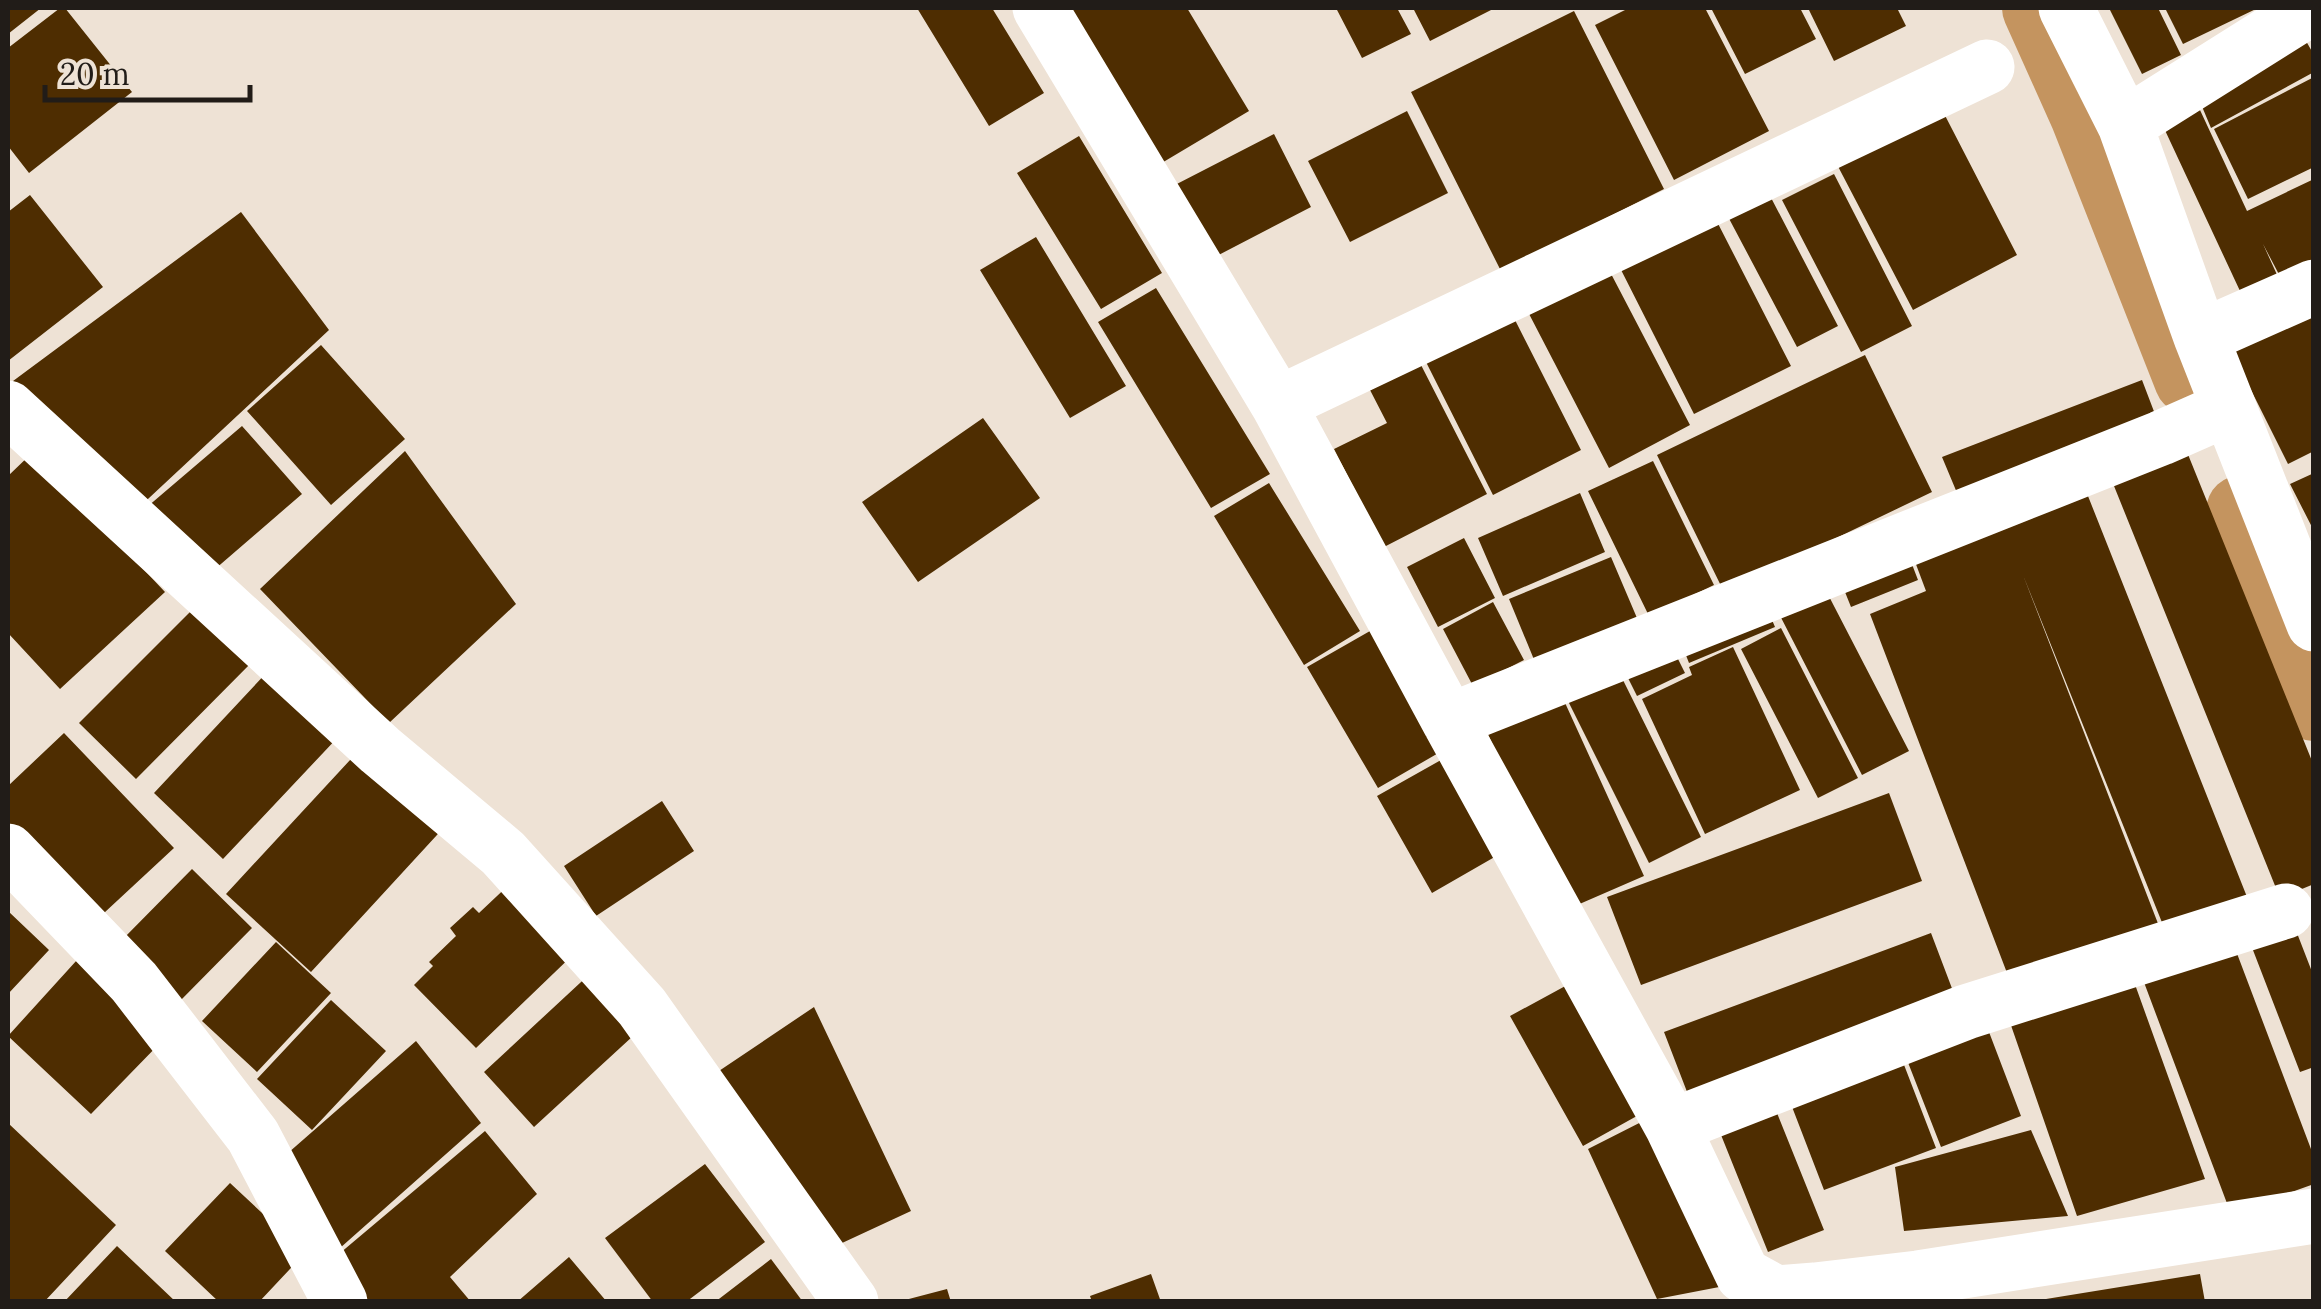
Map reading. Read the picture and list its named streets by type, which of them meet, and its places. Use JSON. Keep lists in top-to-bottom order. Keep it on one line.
{"scale_bar":"20 m"}
